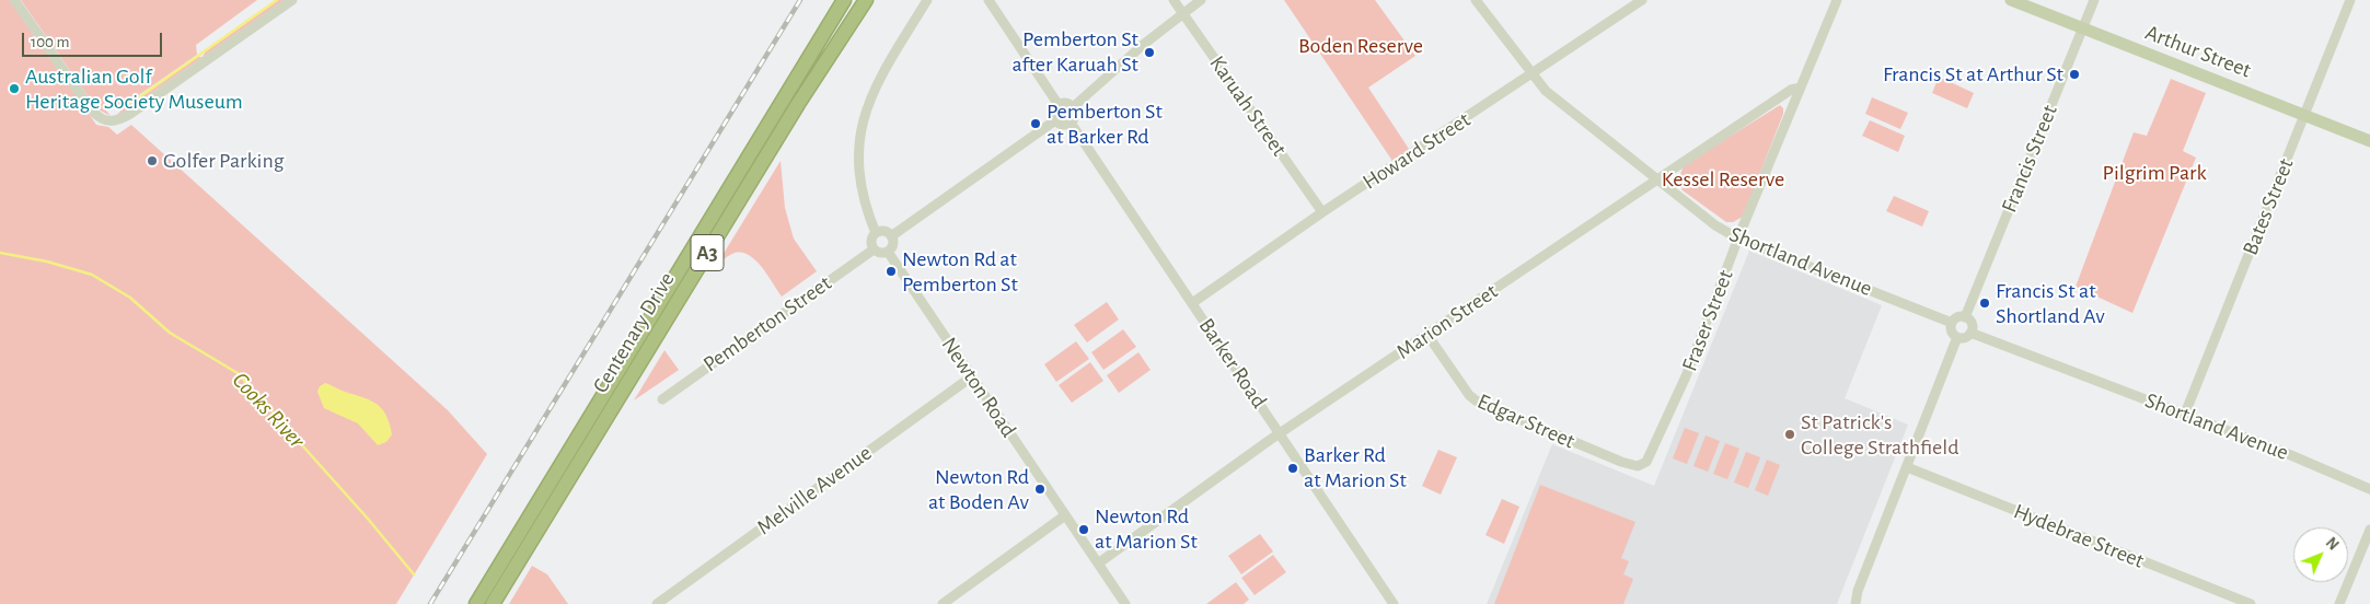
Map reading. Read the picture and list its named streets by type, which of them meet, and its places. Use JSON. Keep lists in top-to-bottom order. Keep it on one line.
{"streets":{"highway":["A3","Centenary Drive"],"main road":["Arthur Street"],"street":["Karuah Street","Howard Street","Francis Street","Bates Street","Shortland Avenue","Fraser Street","Marion Street","Pemberton Street","Barker Road","Newton Road","Edgar Street","Melville Avenue","Hydebrae Street"]},"crossings":[["Arthur Street","Francis Street"],["Arthur Street","Bates Street"],["Karuah Street","Howard Street"],["Howard Street","Shortland Avenue"],["Howard Street","Barker Road"],["Francis Street","Shortland Avenue"],["Bates Street","Shortland Avenue"],["Shortland Avenue","Fraser Street"],["Shortland Avenue","Marion Street"],["Fraser Street","Marion Street"],["Fraser Street","Edgar Street"],["Marion Street","Barker Road"],["Marion Street","Newton Road"],["Marion Street","Edgar Street"],["Pemberton Street","Newton Road"],["Newton Road","Melville Avenue"]],"water":["Cooks River"],"parks":["Boden Reserve","Pilgrim Park","Kessel Reserve"],"places":["Pemberton St after Karuah St","Francis St at Arthur St","Australian Golf Heritage Society Museum","Pemberton St at Barker Rd","Golfer Parking","Newton Rd at Pemberton St","Francis St at Shortland Av","St Patrick's College Strathfield","Barker Rd at Marion St","Newton Rd at Boden Av","Newton Rd at Marion St"],"scale_bar":"100 m","north":"top right"}
